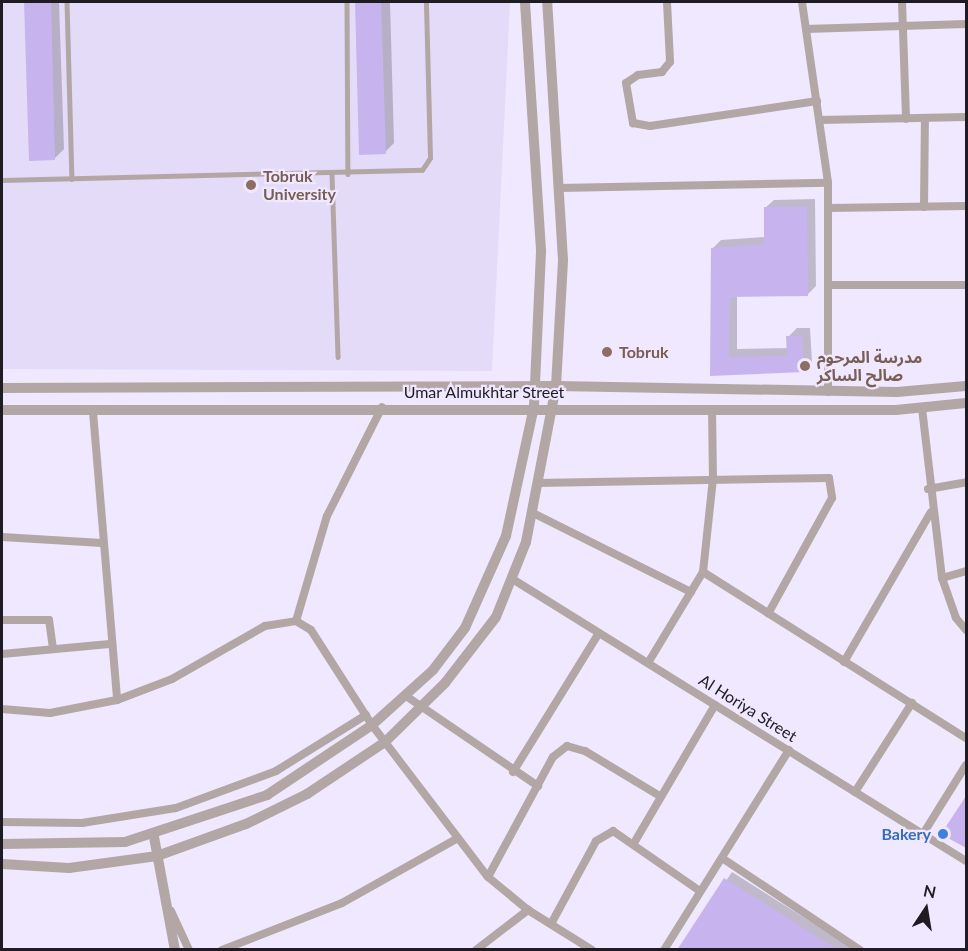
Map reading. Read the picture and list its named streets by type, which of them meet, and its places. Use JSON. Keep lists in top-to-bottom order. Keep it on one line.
{"streets":{"street":["Umar Almukhtar Street","Al Horiya Street"]},"places":["Tobruk University","Tobruk","مدرسة المرحوم صالح الساكر","Bakery"],"north":"top"}
